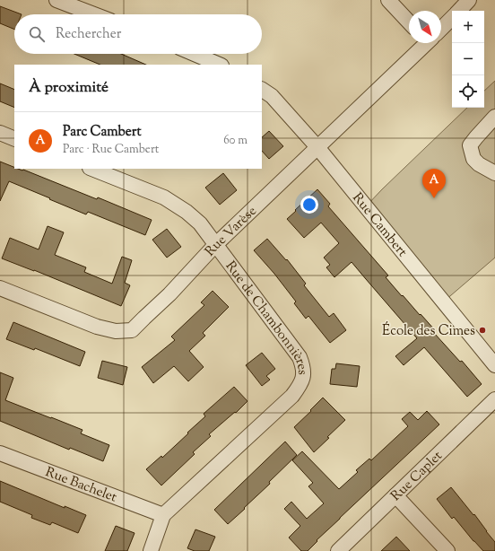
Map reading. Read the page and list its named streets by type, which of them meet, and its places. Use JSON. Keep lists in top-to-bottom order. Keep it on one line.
{"streets":{"street":["Rue Cambert","Rue Varèse","Rue de Chambonnières","Rue Caplet","Rue Bachelet"]},"crossings":[["Rue Cambert","Rue Varèse"],["Rue Varèse","Rue de Chambonnières"],["Rue de Chambonnières","Rue Bachelet"]],"places":["École des Cimes"],"north":"bottom right","page":{"map_buttons":["+","−"],"search":"Rechercher","heading":"À proximité","list":[{"mark":"A","name":"Parc Cambert","note":"Parc · Rue Cambert","value":"60 m"}],"pins":"A"}}
